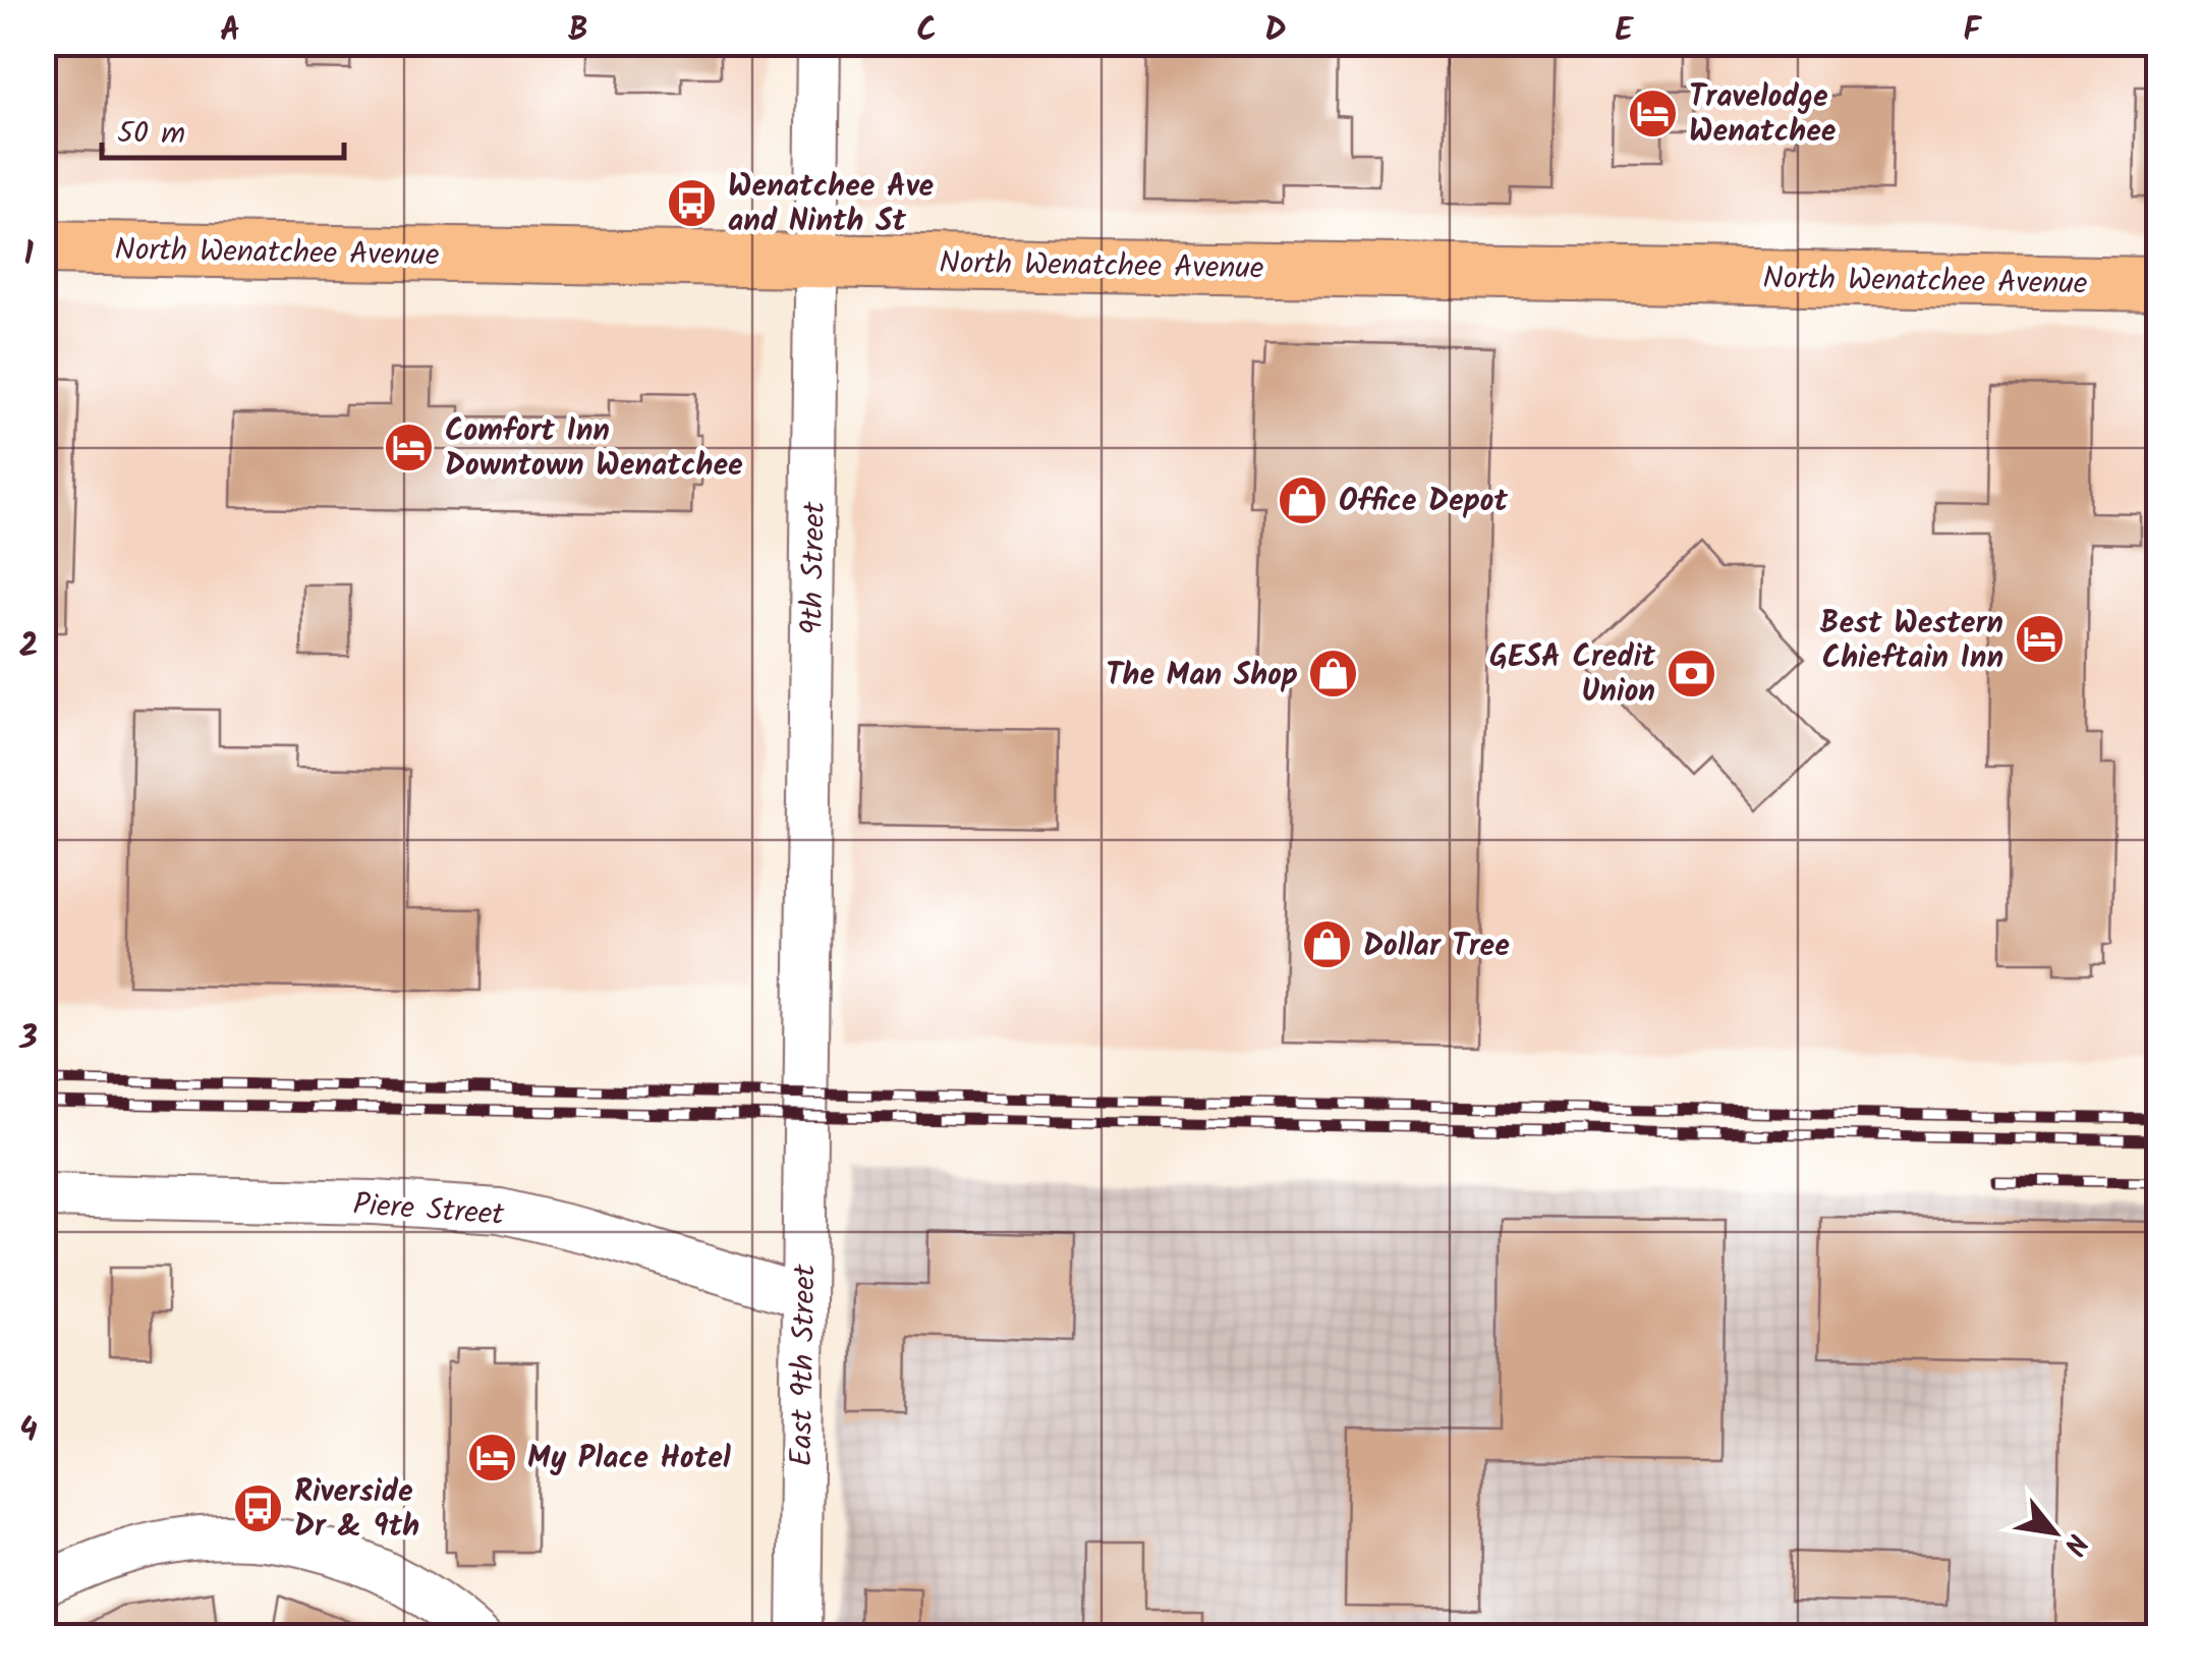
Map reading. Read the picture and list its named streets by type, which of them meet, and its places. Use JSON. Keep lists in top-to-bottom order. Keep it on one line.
{"streets":{"main road":["North Wenatchee Avenue"],"street":["9th Street","Piere Street","East 9th Street"]},"crossings":[["North Wenatchee Avenue","9th Street"],["9th Street","East 9th Street"],["Piere Street","East 9th Street"]],"places":{"hotel":["Travelodge Wenatchee","Comfort Inn Downtown Wenatchee","Best Western Chieftain Inn","My Place Hotel"],"bus stop":["Wenatchee Ave and Ninth St","Riverside Dr & 9th"],"shop":["Office Depot","The Man Shop","Dollar Tree"],"bank":["GESA Credit Union"]},"scale_bar":"50 m","north":"bottom right","grid":{"columns":["A","B","C","D","E","F"],"rows":["1","2","3","4"]}}
